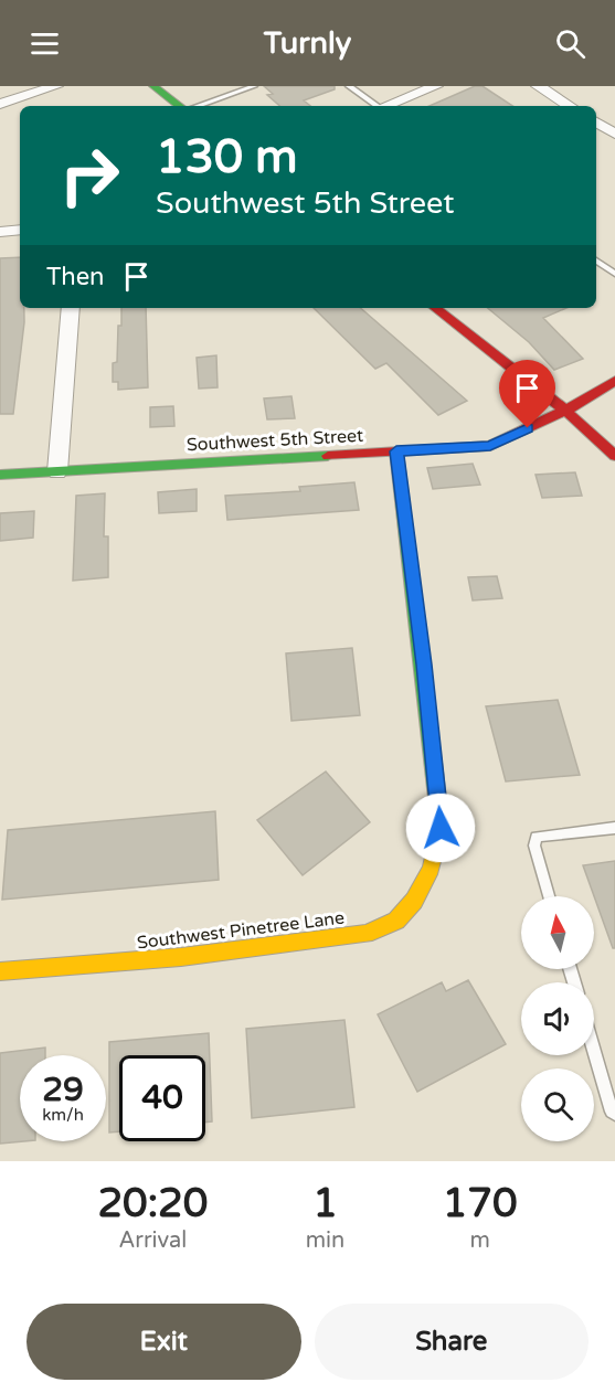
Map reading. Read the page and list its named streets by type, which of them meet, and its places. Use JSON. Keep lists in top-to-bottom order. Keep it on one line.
{"streets":{"street":["Southwest 5th Street","Southwest Pinetree Lane"]},"crossings":[["Southwest 5th Street","Southwest Pinetree Lane"]],"north":"top","page":{"header":"Turnly","turn":["130 m","Southwest 5th Street"],"then":"Then","speed":"29 km/h","limit":"40","eta":["20:20","Arrival","1","min","170","m"],"buttons":["Exit","Share"]}}
